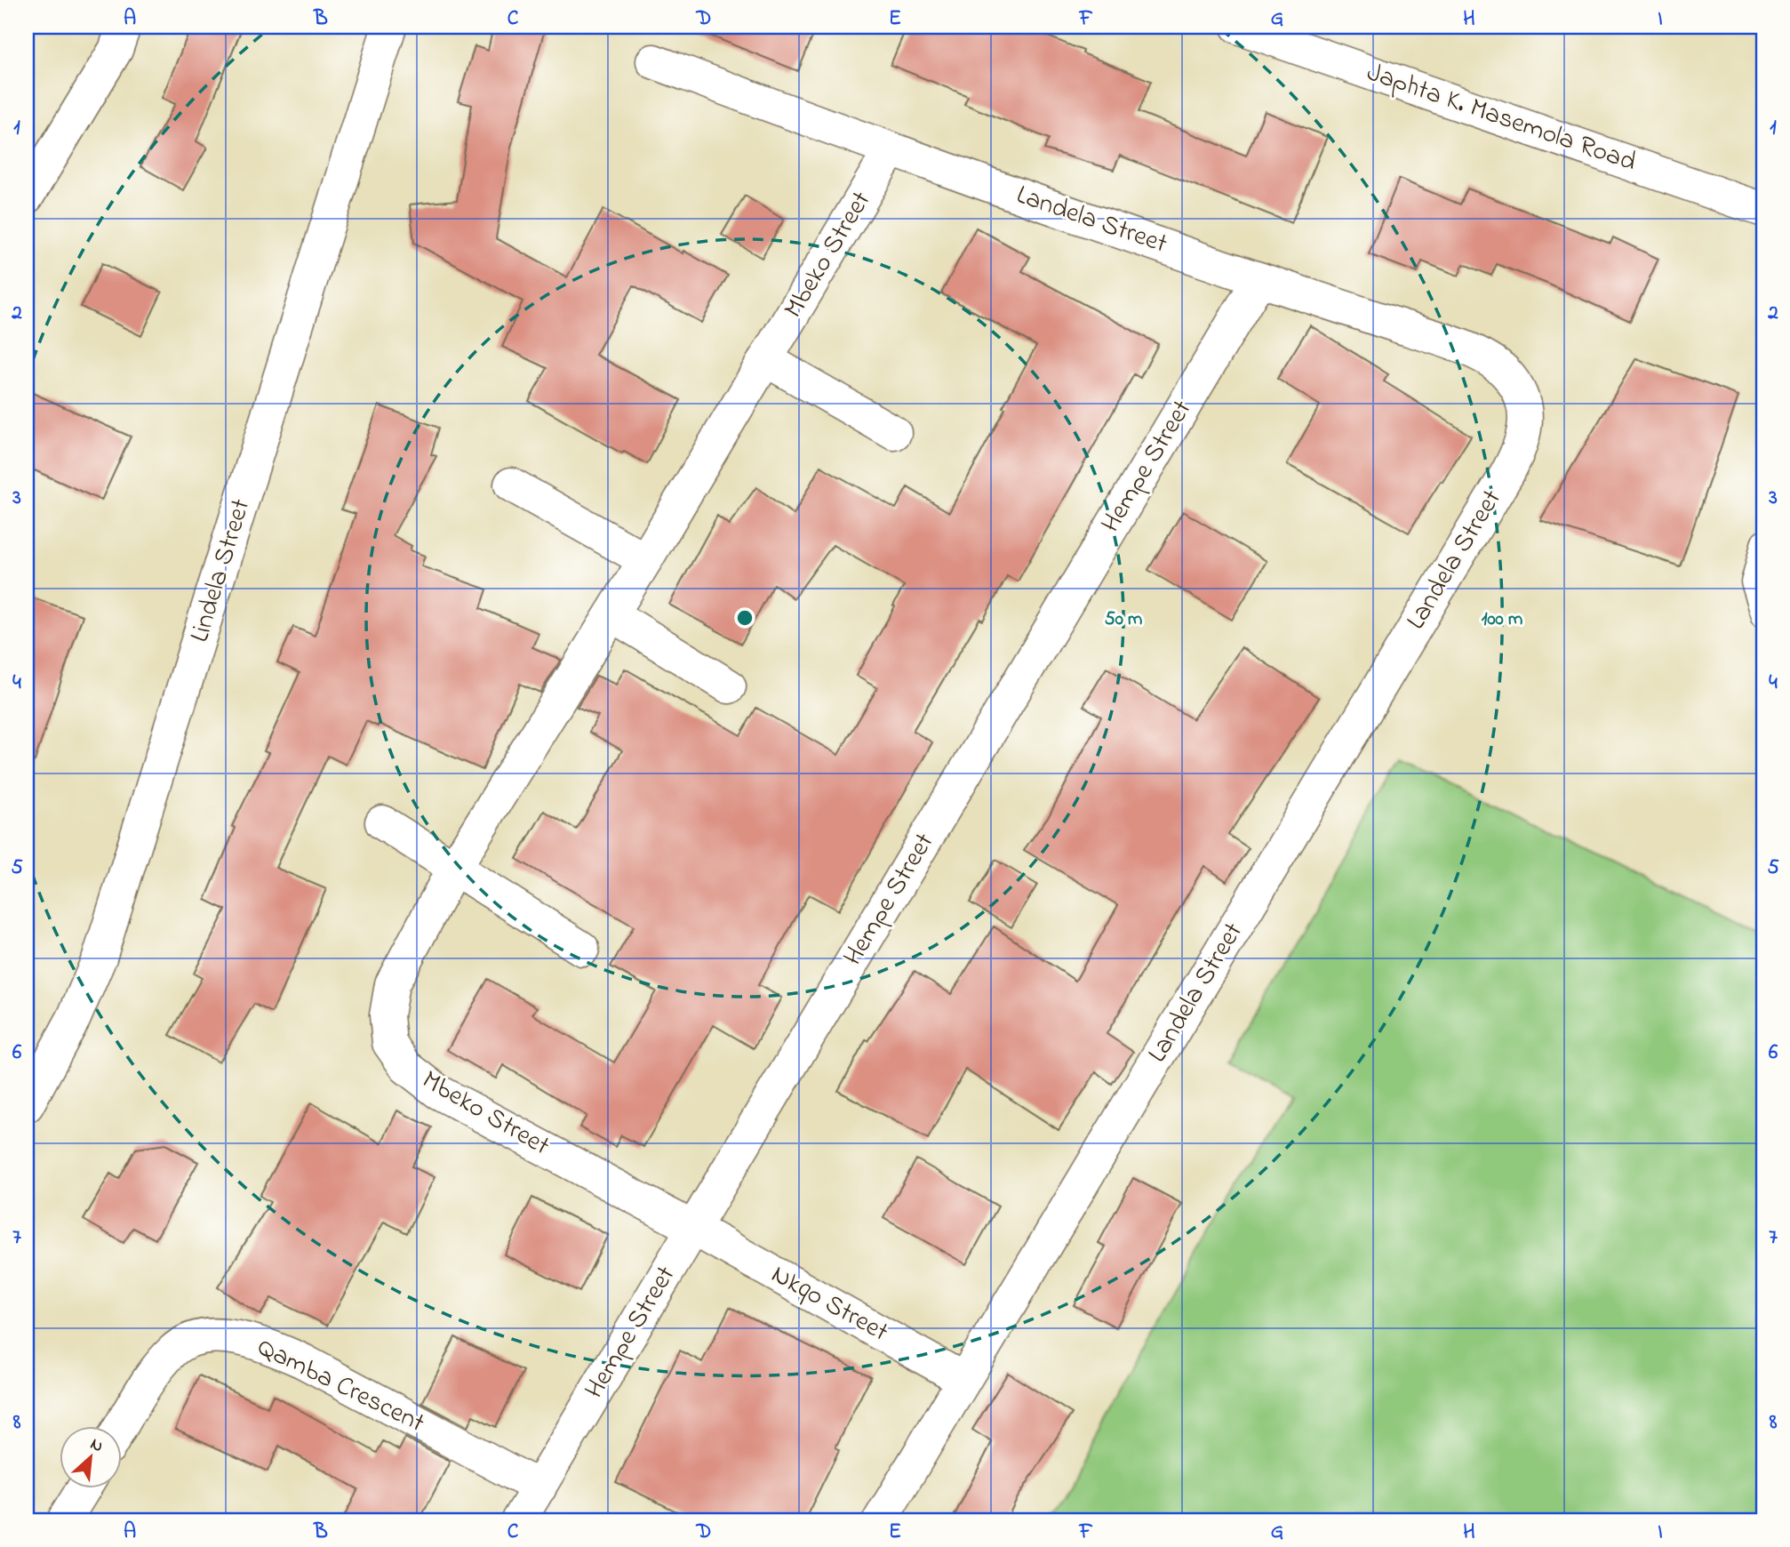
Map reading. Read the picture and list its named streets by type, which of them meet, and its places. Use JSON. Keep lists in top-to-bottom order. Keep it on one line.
{"streets":{"street":["Japhta K. Masemola Road","Landela Street","Mbeko Street","Hempe Street","Lindela Street","Nkqo Street","Qamba Crescent"]},"crossings":[["Landela Street","Mbeko Street"],["Landela Street","Hempe Street"],["Landela Street","Nkqo Street"],["Mbeko Street","Hempe Street"],["Mbeko Street","Nkqo Street"],["Hempe Street","Nkqo Street"],["Hempe Street","Qamba Crescent"]],"north":"top right","grid":{"columns":["A","B","C","D","E","F","G","H","I"],"rows":["1","2","3","4","5","6","7","8"]},"rings":["50 m","100 m"]}
